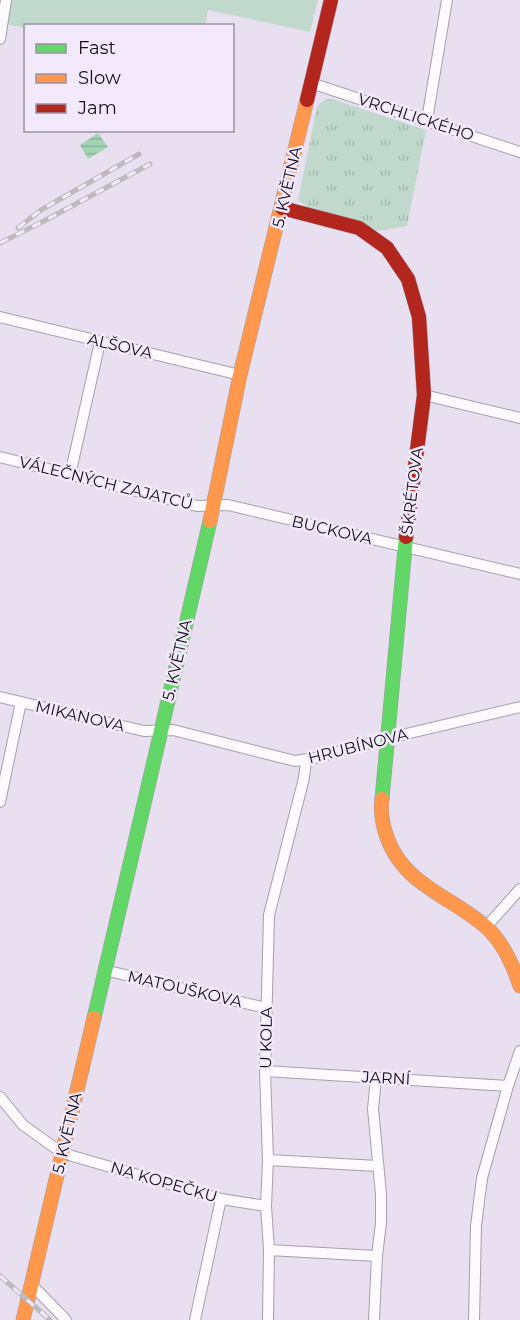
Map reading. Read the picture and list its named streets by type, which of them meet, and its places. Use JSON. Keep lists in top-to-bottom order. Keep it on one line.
{"streets":{"street":["VRCHLICKÉHO","5. KVĚTNA","ALŠOVA","VÁLEČNÝCH ZAJATCŮ","ŠKRÉTOVA","BUCKOVA","MIKANOVA","HRUBÍNOVA","MATOUŠKOVA","U KOLA","JARNÍ","NA KOPEČKU"]},"crossings":[["VRCHLICKÉHO","5. KVĚTNA"],["5. KVĚTNA","ALŠOVA"],["5. KVĚTNA","VÁLEČNÝCH ZAJATCŮ"],["5. KVĚTNA","ŠKRÉTOVA"],["5. KVĚTNA","BUCKOVA"],["5. KVĚTNA","MIKANOVA"],["5. KVĚTNA","HRUBÍNOVA"],["5. KVĚTNA","MATOUŠKOVA"],["5. KVĚTNA","NA KOPEČKU"],["VÁLEČNÝCH ZAJATCŮ","BUCKOVA"],["ŠKRÉTOVA","BUCKOVA"],["ŠKRÉTOVA","HRUBÍNOVA"],["MIKANOVA","HRUBÍNOVA"],["HRUBÍNOVA","U KOLA"],["MATOUŠKOVA","U KOLA"],["U KOLA","JARNÍ"],["U KOLA","NA KOPEČKU"]],"legend":["Fast","Slow","Jam"]}
